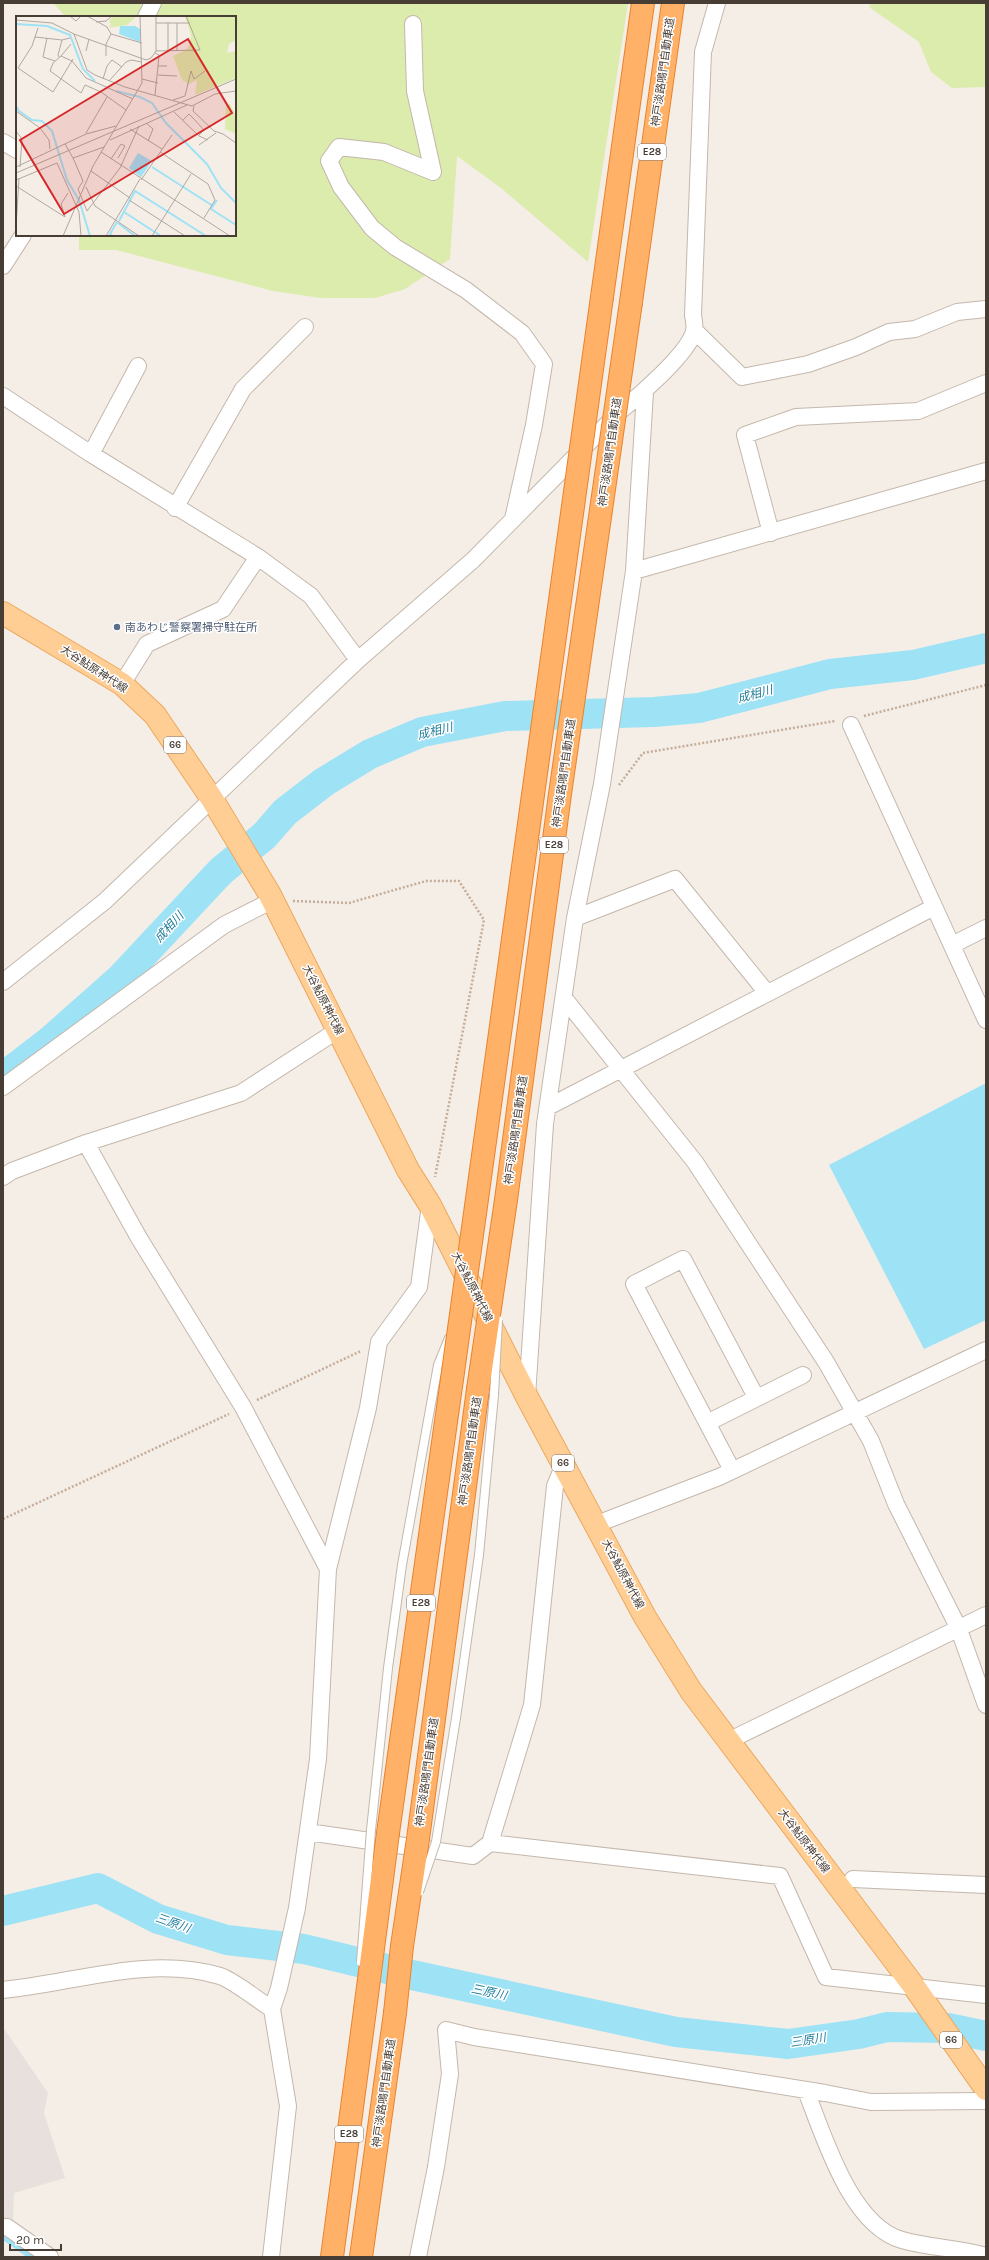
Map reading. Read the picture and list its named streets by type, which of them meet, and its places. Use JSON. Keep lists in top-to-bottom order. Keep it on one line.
{"streets":{"highway":["神戸淡路鳴門自動車道","E28"],"main road":["大谷鮎原神代線","66"]},"crossings":[["大谷鮎原神代線","66"]],"water":["成相川","三原川"],"places":["南あわじ警察署掃守駐在所"],"scale_bar":"20 m"}
